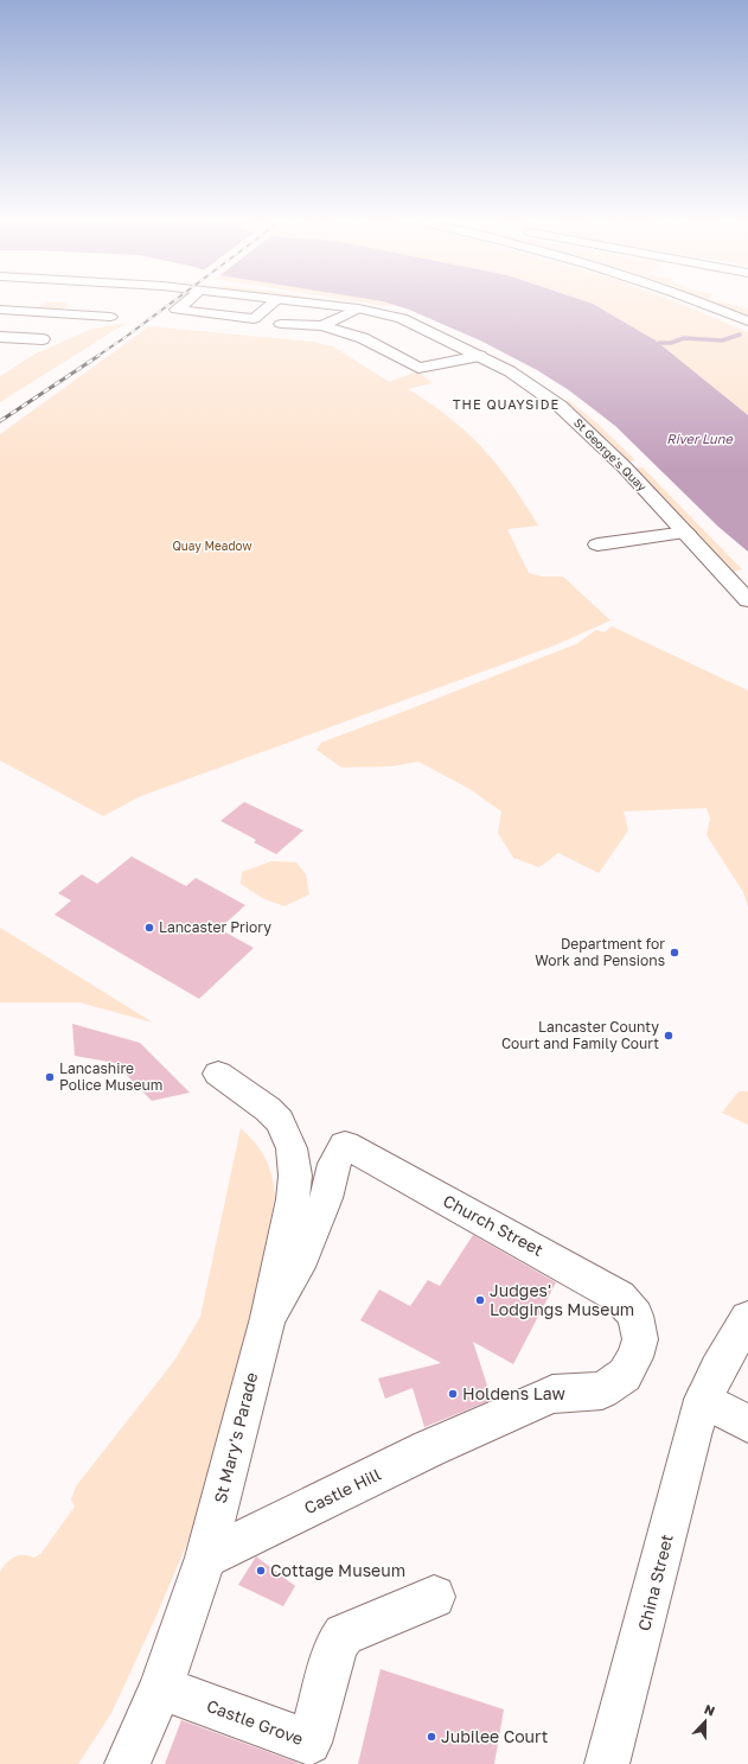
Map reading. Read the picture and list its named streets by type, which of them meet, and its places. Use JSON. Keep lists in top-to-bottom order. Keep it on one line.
{"streets":{"street":["St George's Quay","Church Street","St Mary's Parade","Castle Hill","China Street","Castle Grove"]},"crossings":[["Church Street","St Mary's Parade"],["Church Street","Castle Hill"],["St Mary's Parade","Castle Hill"]],"districts":["THE QUAYSIDE"],"water":["River Lune"],"parks":["Quay Meadow"],"places":["Lancaster Priory","Department for Work and Pensions","Lancaster County Court and Family Court","Lancashire Police Museum","Judges' Lodgings Museum","Holdens Law","Cottage Museum","Jubilee Court"],"north":"top"}
